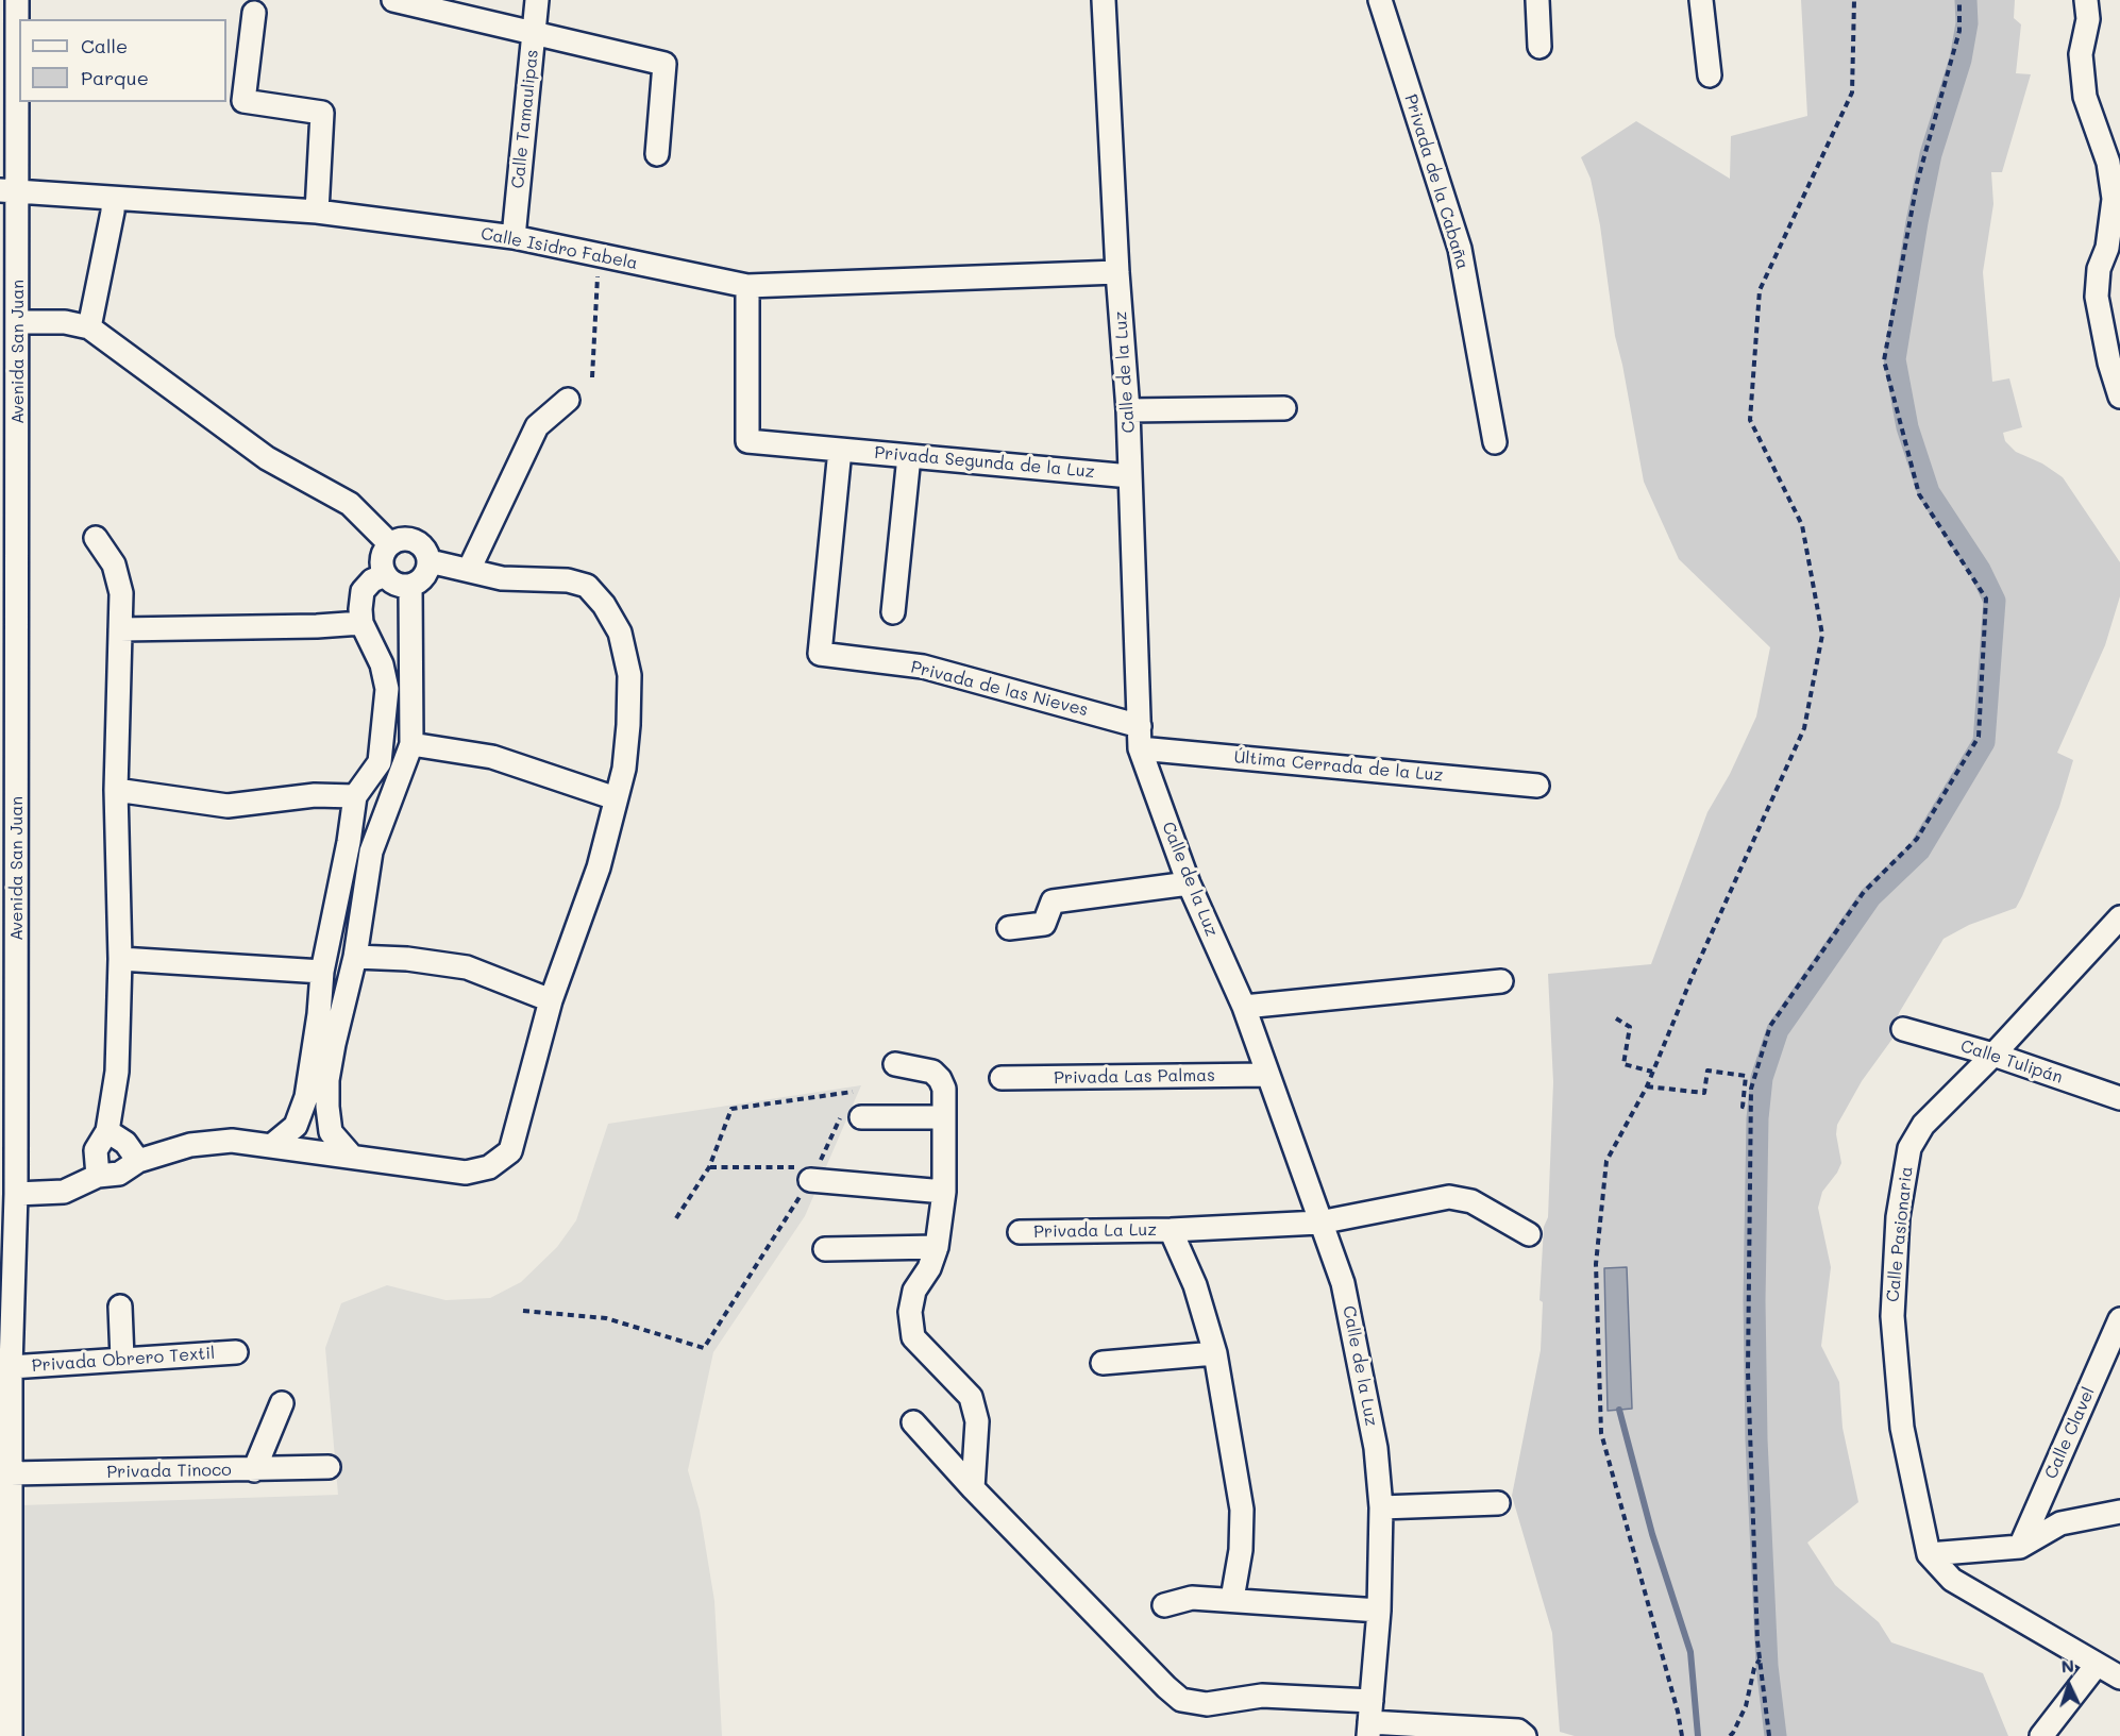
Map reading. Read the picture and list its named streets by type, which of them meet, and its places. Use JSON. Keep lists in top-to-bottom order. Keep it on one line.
{"streets":{"street":["Calle Tamaulipas","Privada de la Cabaña","Calle Isidro Fabela","Avenida San Juan","Calle de la Luz","Privada Segunda de la Luz","Privada de las Nieves","Última Cerrada de la Luz","Calle Tulipán","Privada Las Palmas","Privada La Luz","Calle Pasionaria","Privada Obrero Textil","Calle Clavel","Privada Tinoco"]},"crossings":[["Calle Tamaulipas","Calle Isidro Fabela"],["Calle Isidro Fabela","Avenida San Juan"],["Calle Isidro Fabela","Calle de la Luz"],["Calle Isidro Fabela","Privada Segunda de la Luz"],["Avenida San Juan","Privada Obrero Textil"],["Avenida San Juan","Privada Tinoco"],["Calle de la Luz","Privada Segunda de la Luz"],["Calle de la Luz","Privada de las Nieves"],["Calle de la Luz","Última Cerrada de la Luz"],["Calle de la Luz","Privada Las Palmas"],["Calle de la Luz","Privada La Luz"],["Privada Segunda de la Luz","Privada de las Nieves"],["Calle Tulipán","Calle Pasionaria"]],"legend":["Calle","Parque"],"north":"top"}
